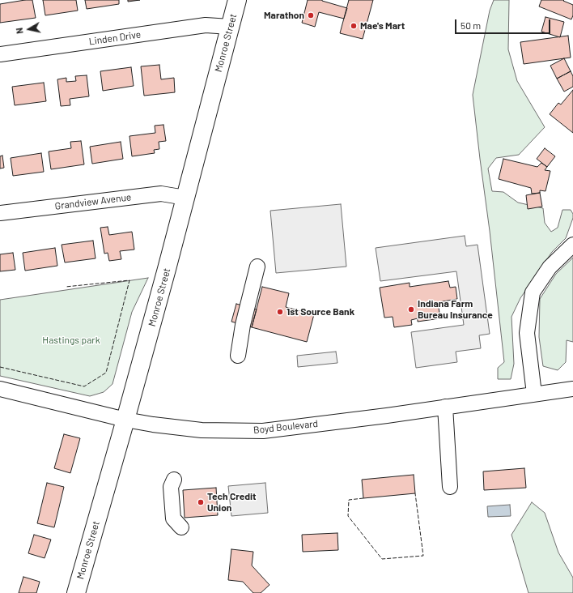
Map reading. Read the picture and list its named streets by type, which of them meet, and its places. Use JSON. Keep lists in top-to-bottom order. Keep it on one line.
{"streets":{"main road":["Monroe Street"],"street":["Linden Drive","Grandview Avenue","Boyd Boulevard"]},"crossings":[["Linden Drive","Monroe Street"],["Monroe Street","Grandview Avenue"],["Monroe Street","Boyd Boulevard"]],"parks":["Hastings park"],"places":["Marathon","Mae's Mart","Indiana Farm Bureau Insurance","1st Source Bank","Tech Credit Union"],"scale_bar":"50 m","north":"left"}
